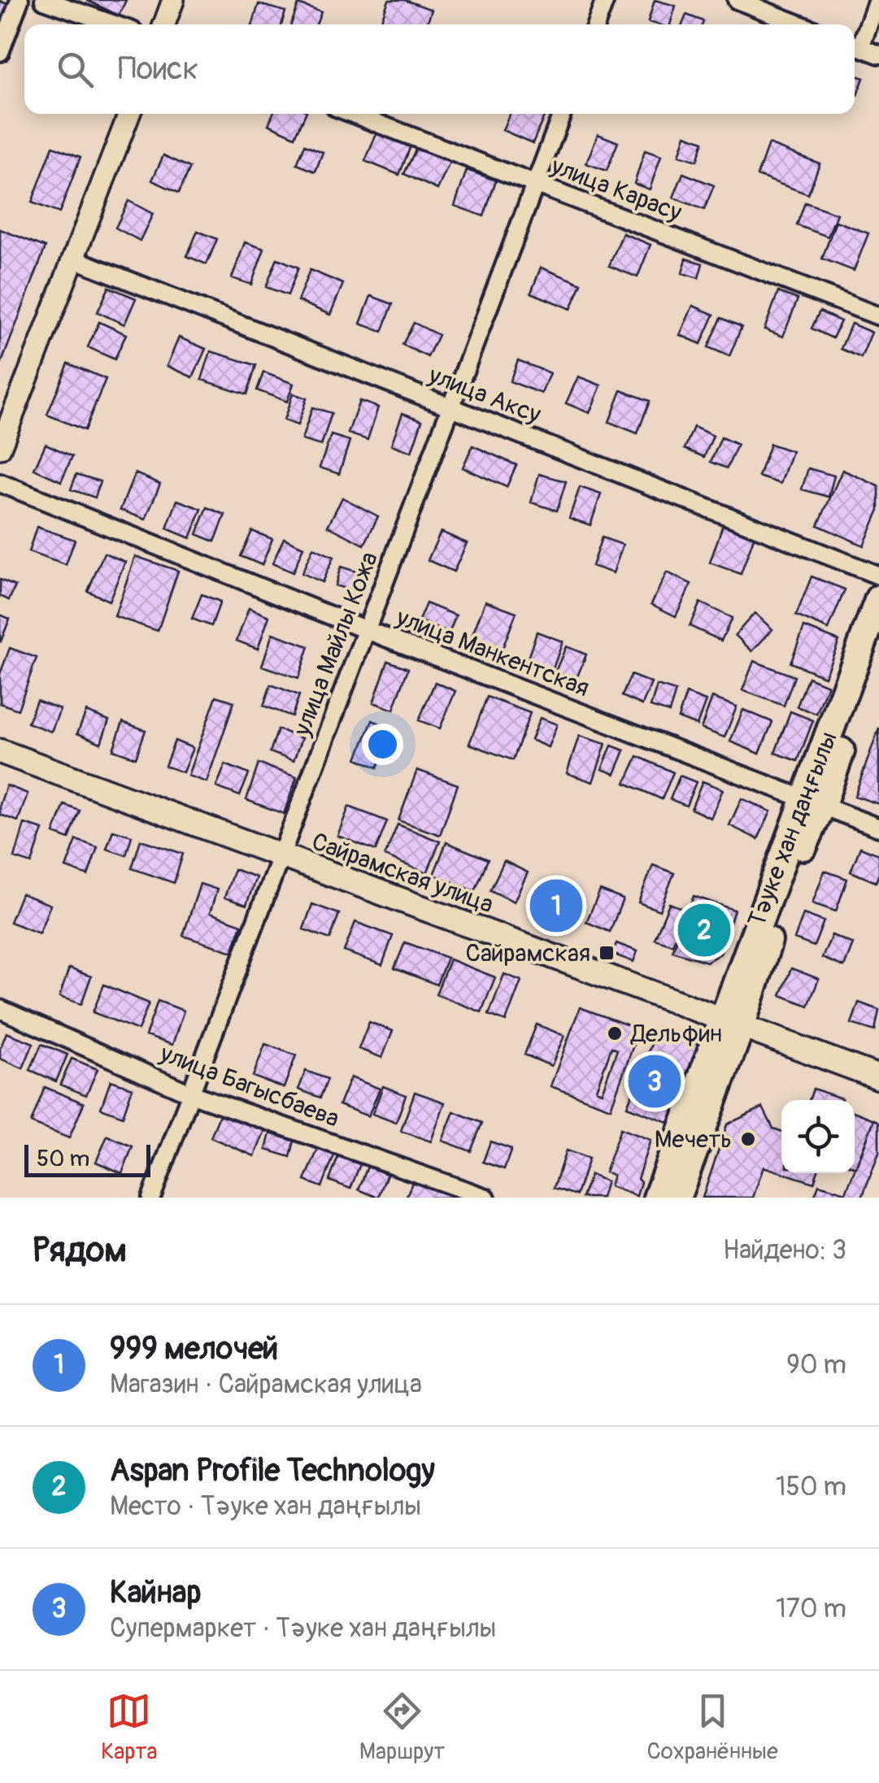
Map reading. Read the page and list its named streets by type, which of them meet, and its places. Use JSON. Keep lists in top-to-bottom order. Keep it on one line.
{"streets":{"main road":["Тәуке хан даңғылы","Сайрамская улица"],"street":["улица Карасу","улица Аксу","улица Майлы Кожа","улица Манкентская","улица Багысбаева"]},"crossings":[["улица Карасу","улица Майлы Кожа"],["улица Аксу","улица Майлы Кожа"],["улица Майлы Кожа","улица Манкентская"],["улица Майлы Кожа","Сайрамская улица"],["улица Майлы Кожа","улица Багысбаева"],["улица Манкентская","Тәуке хан даңғылы"],["Тәуке хан даңғылы","Сайрамская улица"]],"places":{"transit":["Сайрамская"],"other":["Дельфин","Мечеть"]},"scale_bar":"50 m","page":{"search":"Поиск","pins":["1","2","3"],"scale":"50 m","heading":["Рядом","Найдено: 3"],"list":[{"mark":"1","name":"999 мелочей","note":"Магазин · Сайрамская улица","value":"90 m"},{"mark":"2","name":"Aspan Profile Technology","note":"Место · Тәуке хан даңғылы","value":"150 m"},{"mark":"3","name":"Кайнар","note":"Супермаркет · Тәуке хан даңғылы","value":"170 m"}],"nav":["Карта","Маршрут","Сохранённые"]}}
